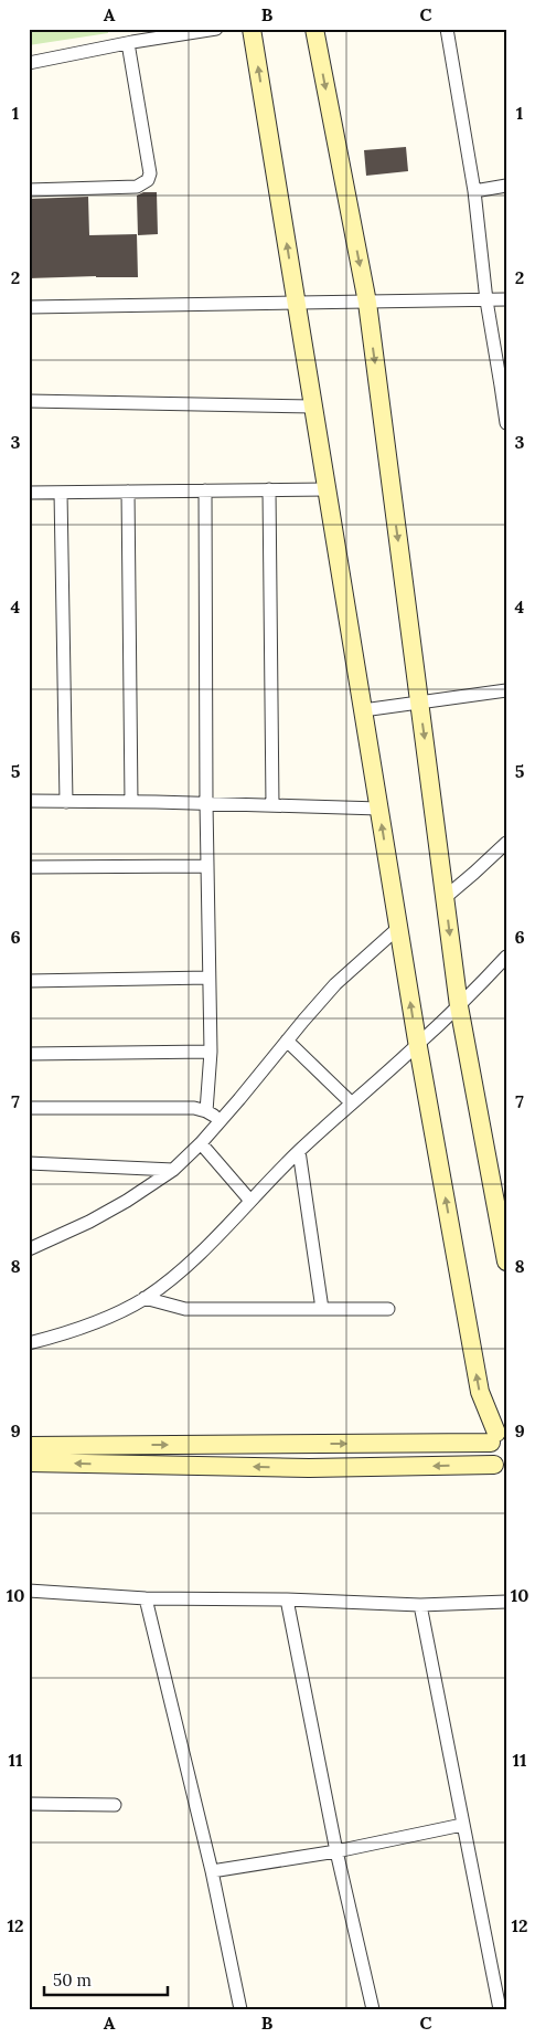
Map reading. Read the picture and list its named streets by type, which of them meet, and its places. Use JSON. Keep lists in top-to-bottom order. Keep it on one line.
{"scale_bar":"50 m","grid":{"columns":["A","B","C"],"rows":["1","2","3","4","5","6","7","8","9","10","11","12"]}}
